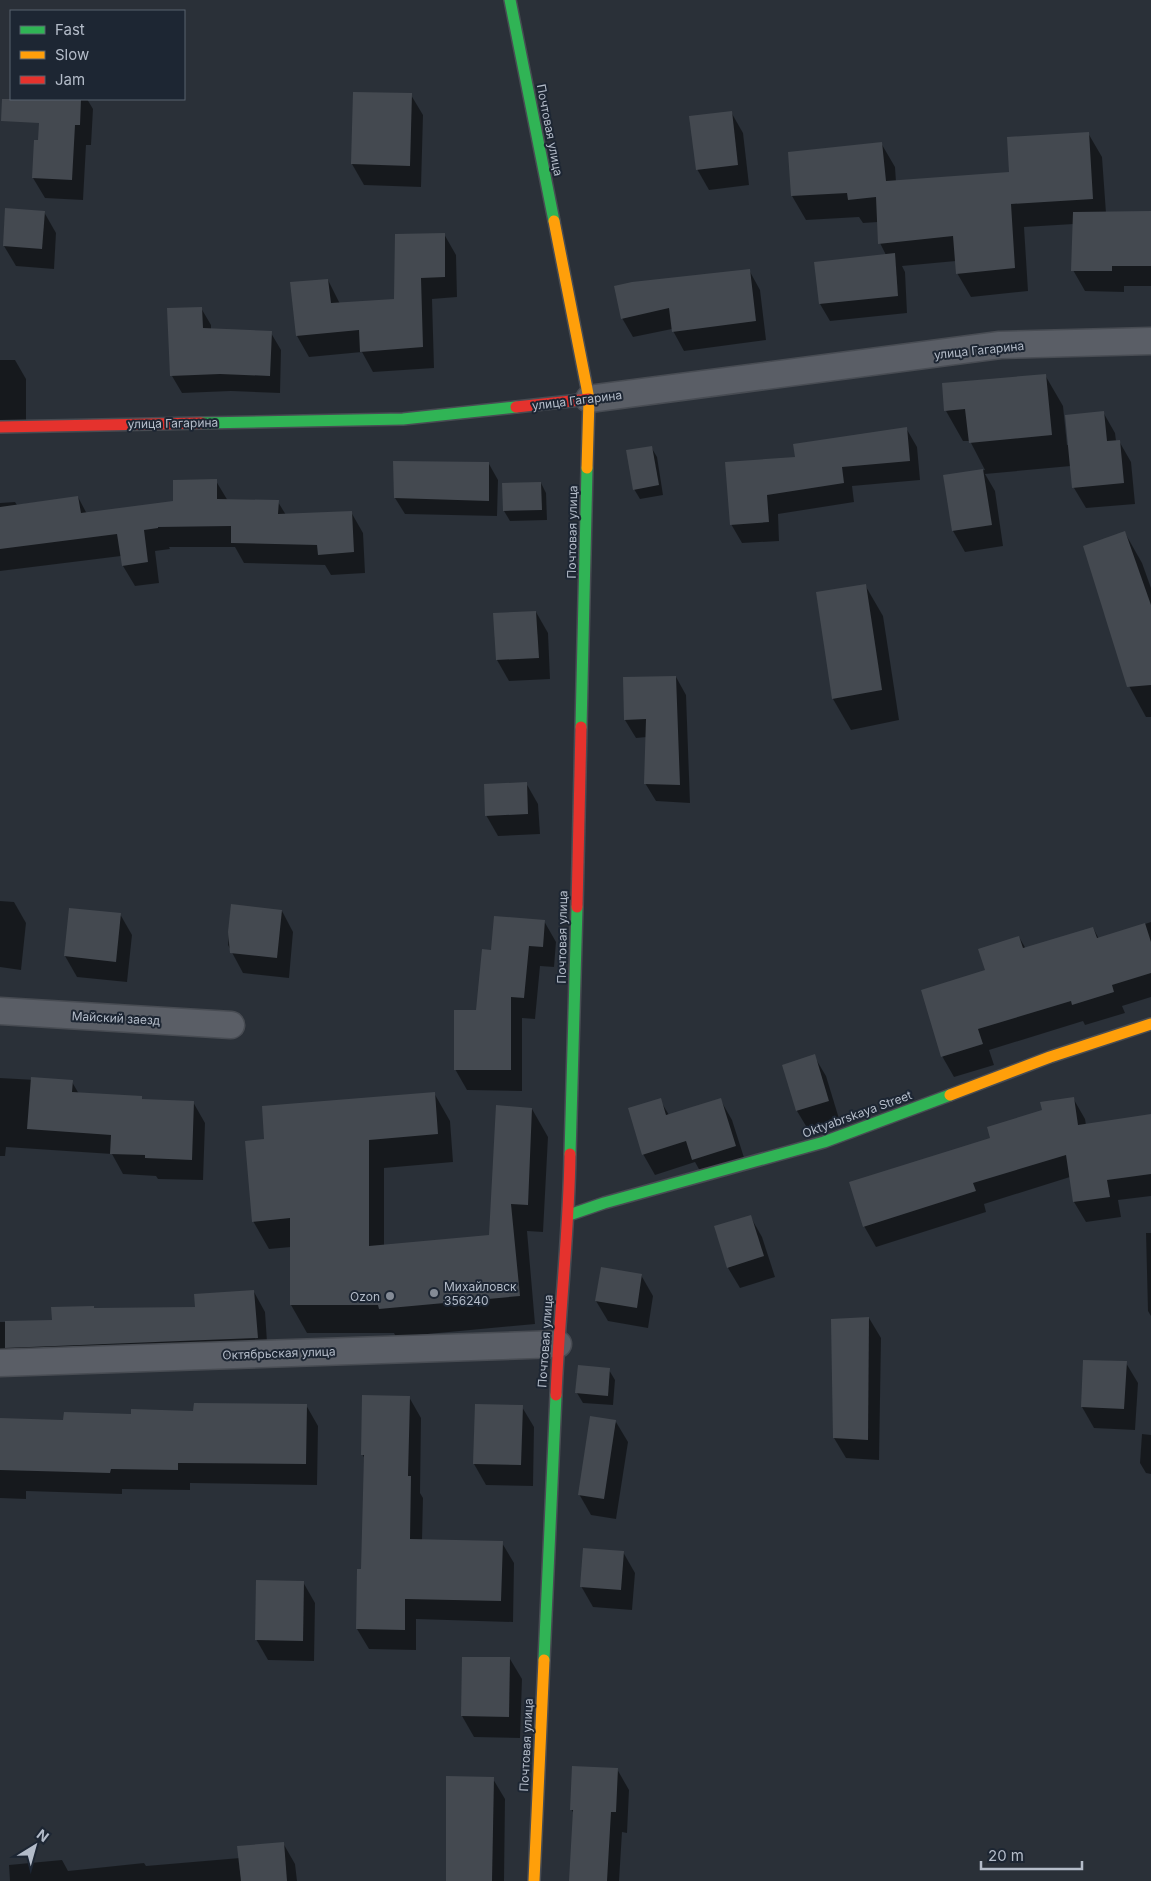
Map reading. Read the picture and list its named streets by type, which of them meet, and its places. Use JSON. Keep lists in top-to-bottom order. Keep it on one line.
{"streets":{"main road":["Почтовая улица","улица Гагарина","Oktyabrskaya Street"],"street":["Майский заезд","Октябрьская улица"]},"crossings":[["Почтовая улица","улица Гагарина"],["Почтовая улица","Oktyabrskaya Street"],["Почтовая улица","Октябрьская улица"]],"places":["Михайловск 356240","Ozon"],"legend":["Fast","Slow","Jam"],"scale_bar":"20 m","north":"top right"}
